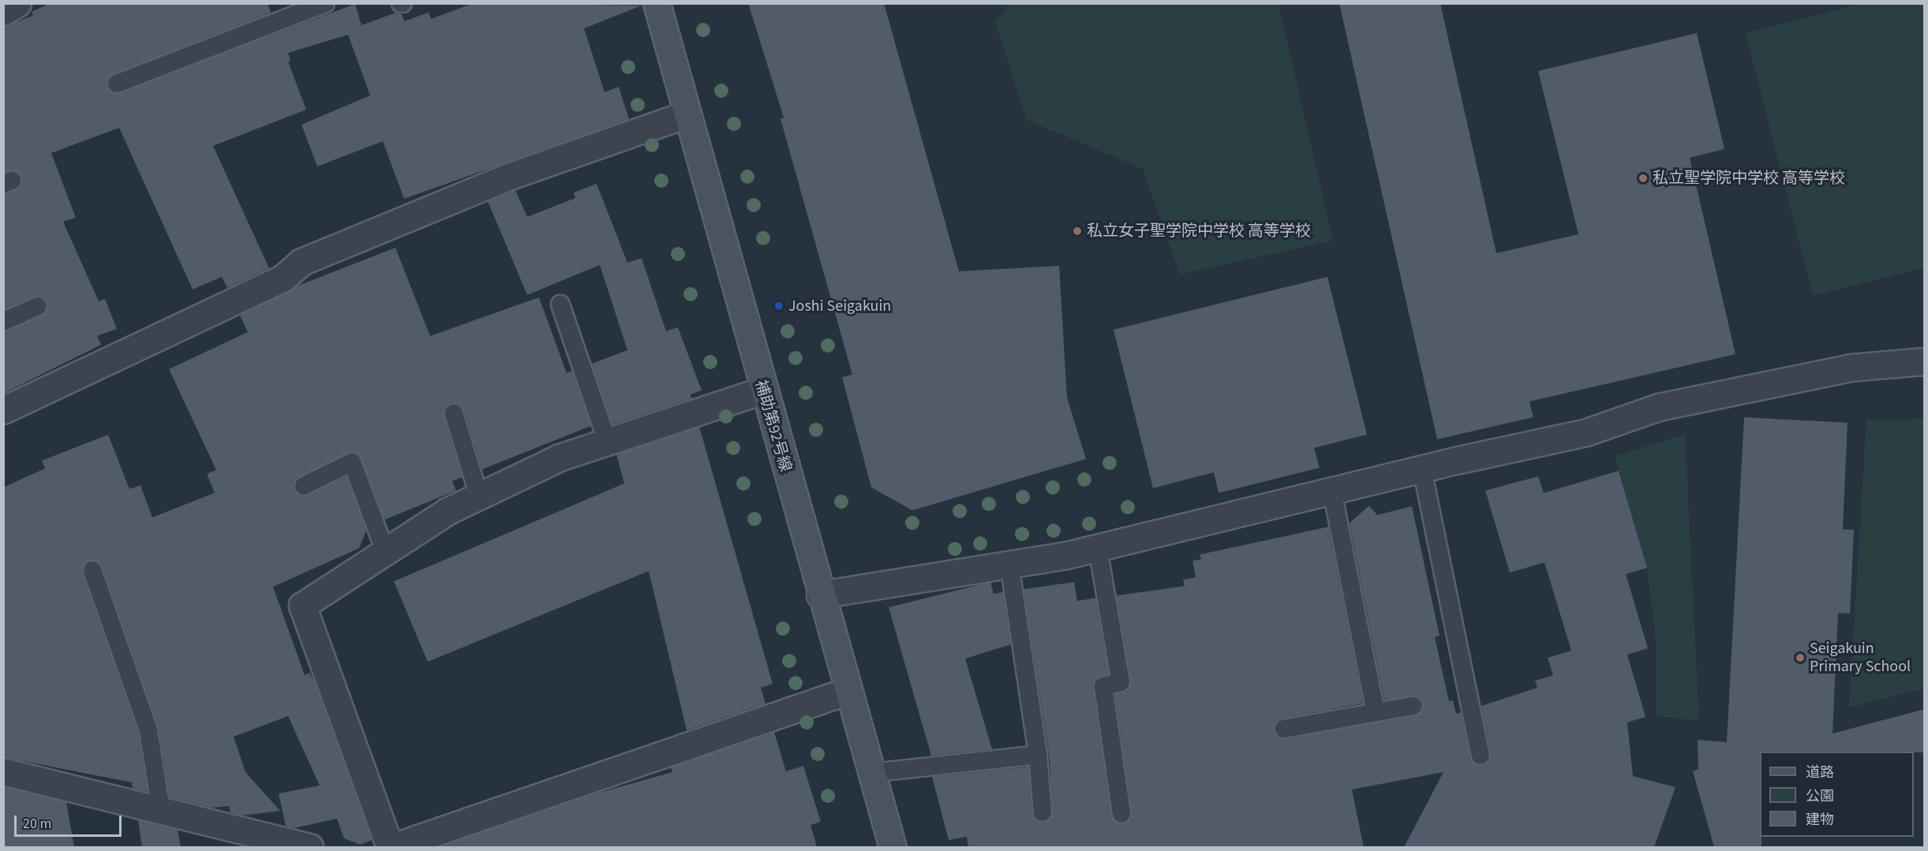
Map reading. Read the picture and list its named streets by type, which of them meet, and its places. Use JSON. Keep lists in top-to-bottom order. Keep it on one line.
{"streets":{"street":["補助第92号線"]},"places":["私立聖学院中学校 高等学校","私立女子聖学院中学校 高等学校","Joshi Seigakuin","Seigakuin Primary School"],"legend":["道路","公園","建物"],"scale_bar":"20 m"}
